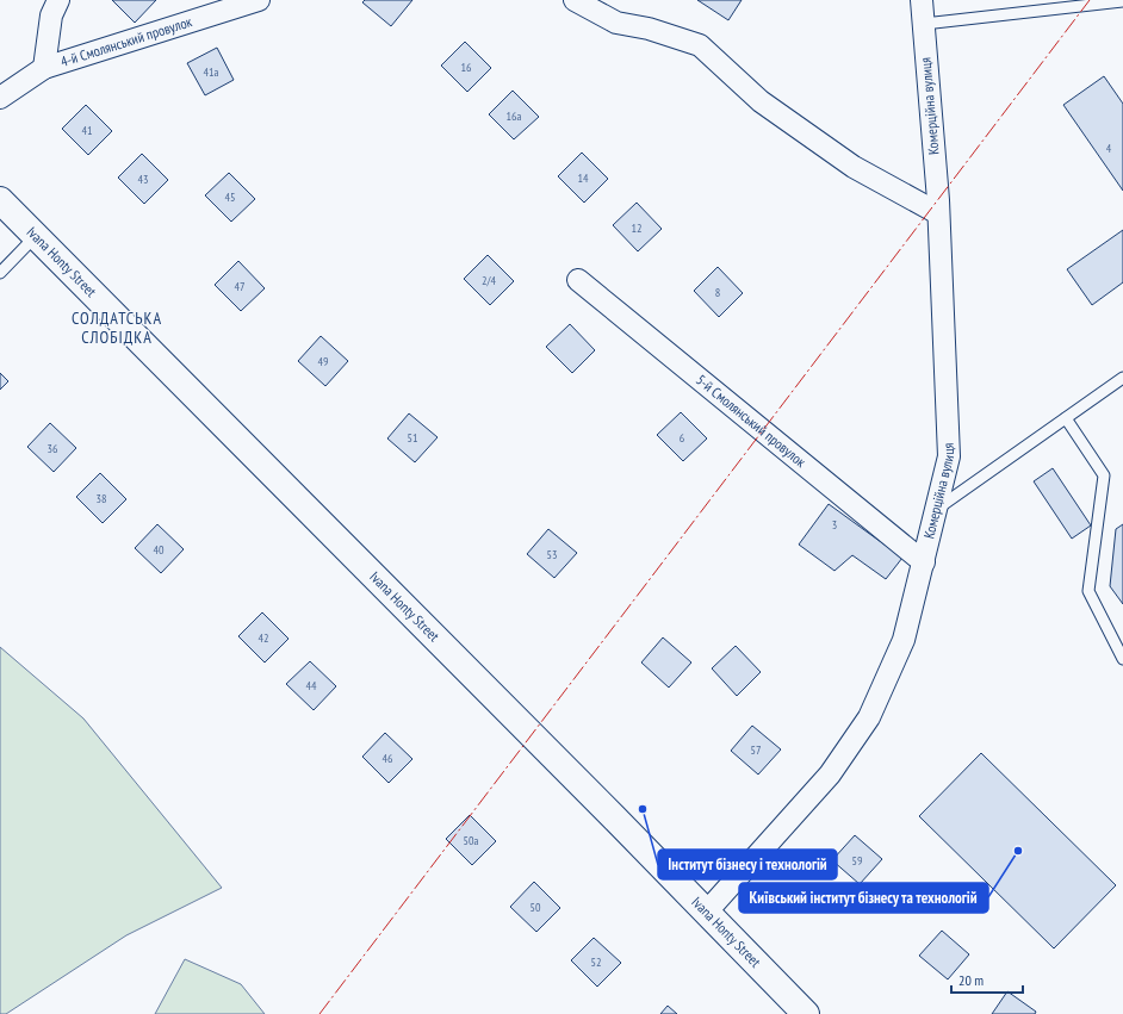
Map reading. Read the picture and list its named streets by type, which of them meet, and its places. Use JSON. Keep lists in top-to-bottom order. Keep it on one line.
{"streets":{"street":["4-й Смолянський провулок","Комерційна вулиця","Ivana Honty Street","5-й Смолянський провулок"]},"crossings":[["Комерційна вулиця","Ivana Honty Street"],["Комерційна вулиця","5-й Смолянський провулок"]],"districts":["СОЛДАТСЬКА СЛОБІДКА"],"places":["Інститут бізнесу і технологій","Київський інститут бізнесу та технологій"],"house_numbers":["16","41а","16а","41","4","14","43","45","12","2/4","47","8","49","51","6","36","38","3","40","53","42","44","57","46","50а","59","50","52"],"scale_bar":"20 m"}
